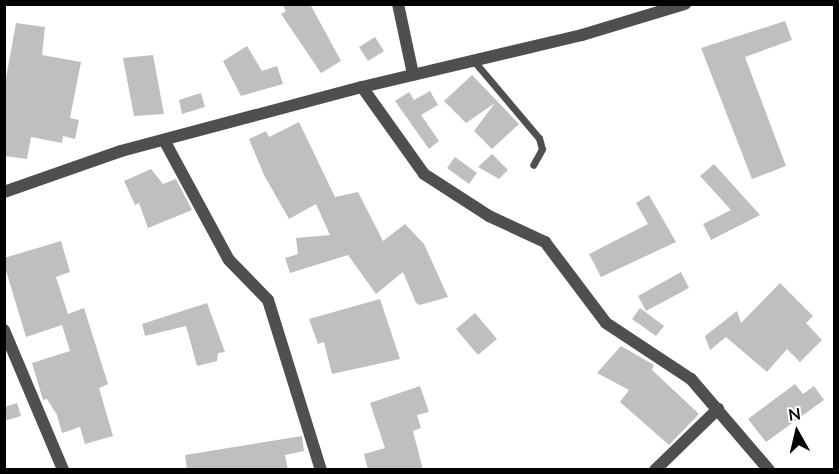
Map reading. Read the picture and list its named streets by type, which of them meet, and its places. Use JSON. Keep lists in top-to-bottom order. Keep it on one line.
{"north":"top"}
